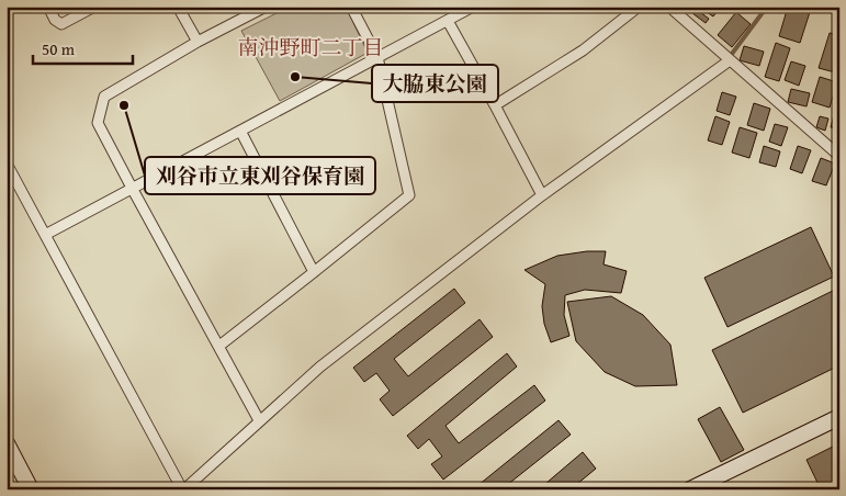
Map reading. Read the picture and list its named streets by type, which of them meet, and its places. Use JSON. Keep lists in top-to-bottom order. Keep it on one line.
{"districts":["南沖野町二丁目"],"places":["大脇東公園","刈谷市立東刈谷保育園"],"scale_bar":"50 m"}
